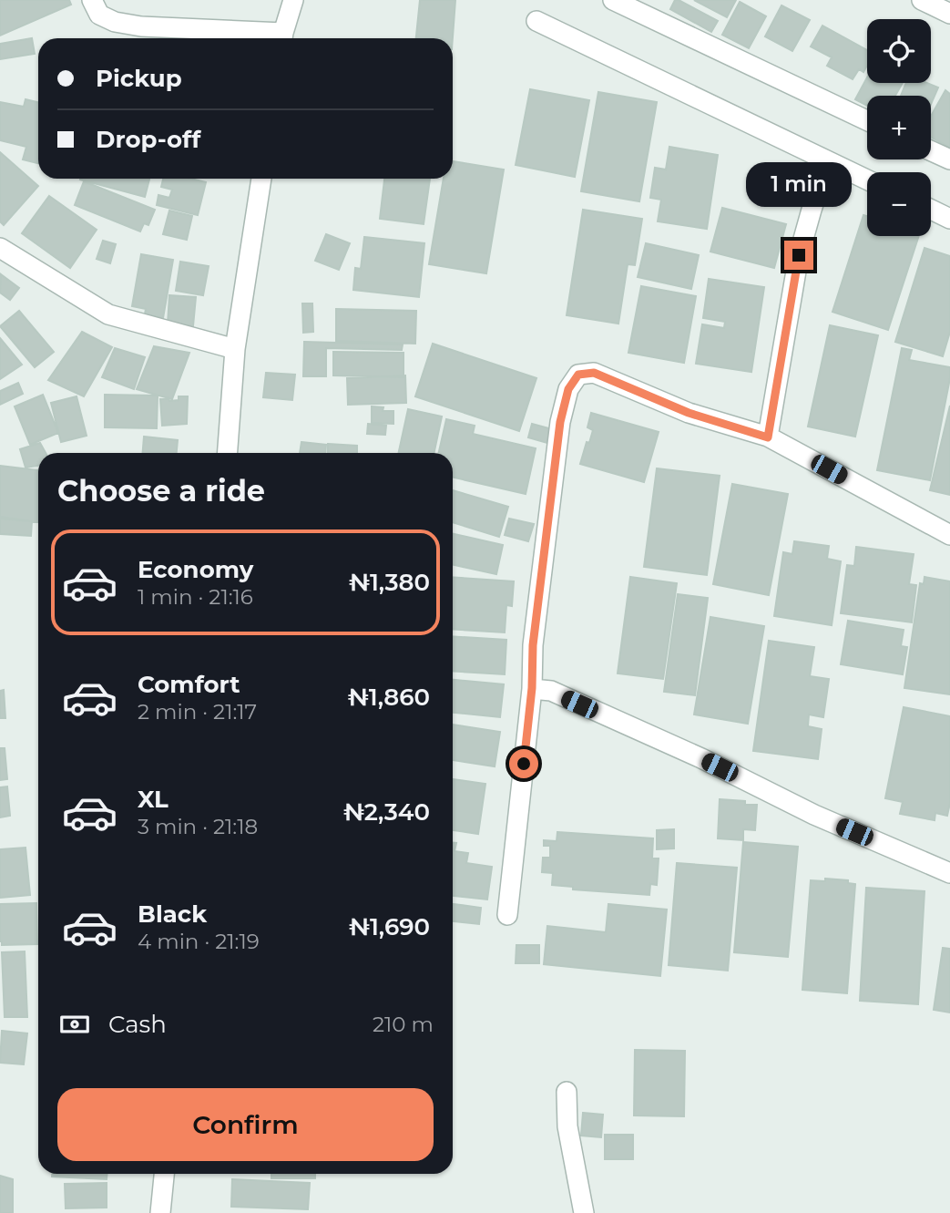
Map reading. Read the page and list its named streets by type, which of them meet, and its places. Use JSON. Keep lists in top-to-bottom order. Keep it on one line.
{"page":{"map_buttons":["+","−"],"banner":["Pickup","Drop-off"],"bubble":"1 min","heading":"Choose a ride","list":[{"name":"Economy","note":"1 min · 21:16","value":"₦1,380"},{"name":"Comfort","note":"2 min · 21:17","value":"₦1,860"},{"name":"XL","note":"3 min · 21:18","value":"₦2,340"},{"name":"Black","note":"4 min · 21:19","value":"₦1,690"}],"pay":["Cash","210 m"],"buttons":"Confirm"}}
